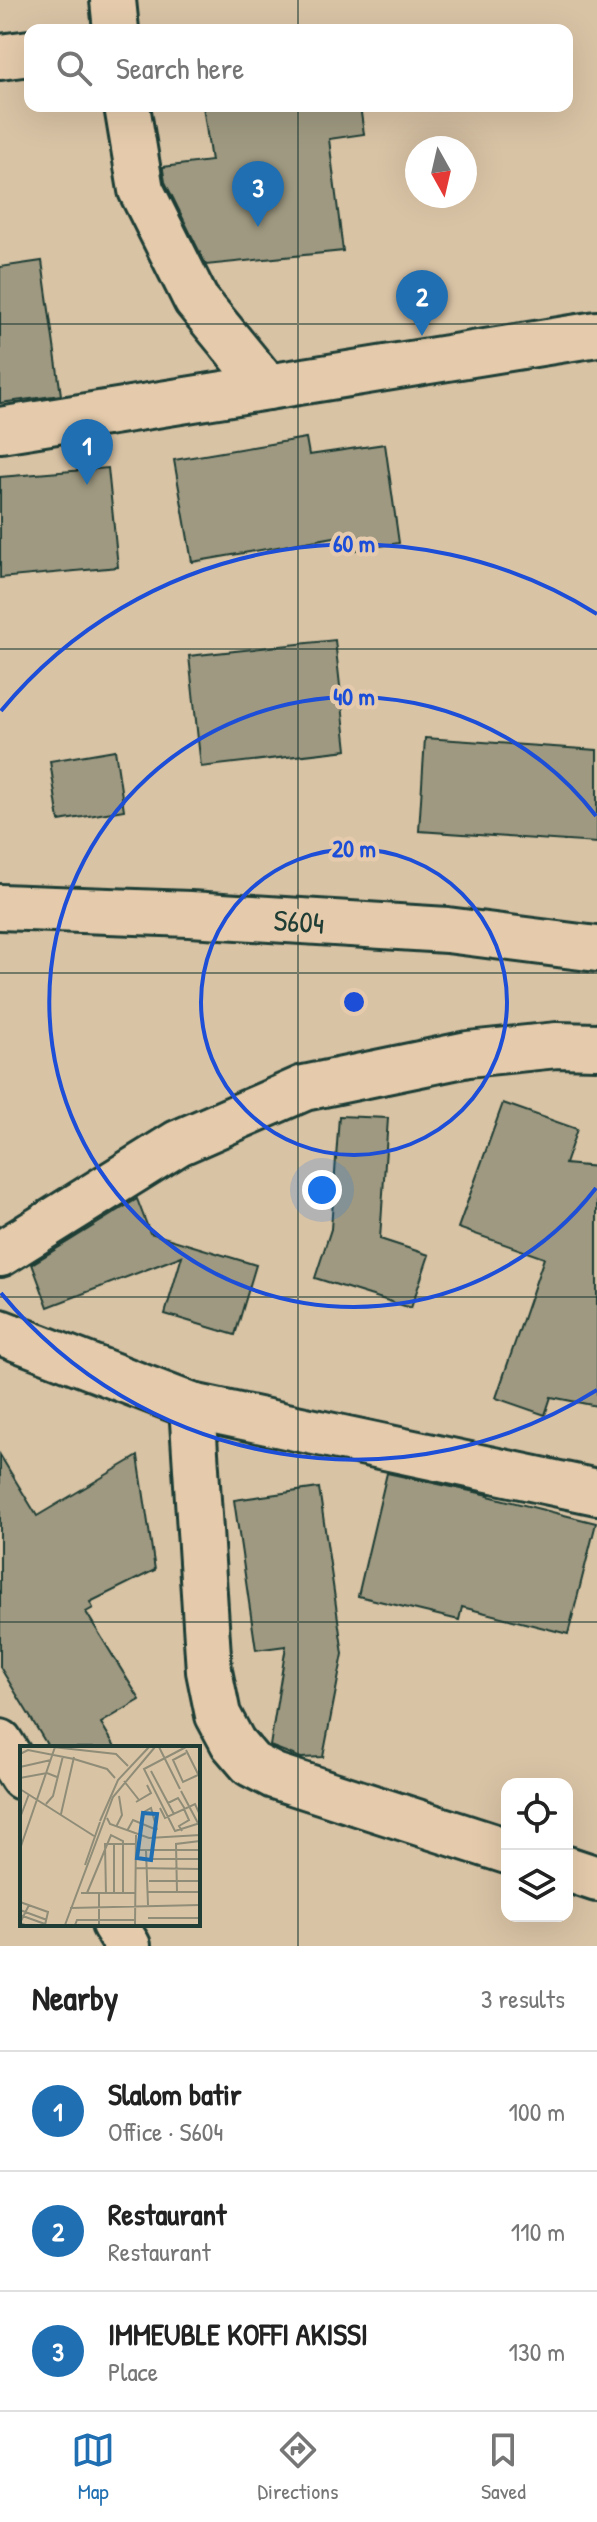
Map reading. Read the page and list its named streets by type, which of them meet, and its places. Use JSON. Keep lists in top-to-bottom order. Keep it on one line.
{"streets":{"street":["S604"]},"north":"bottom","page":{"search":"Search here","pins":["3","2","1"],"heading":["Nearby","3 results"],"list":[{"mark":"1","name":"Slalom batir","note":"Office · S604","value":"100 m"},{"mark":"2","name":"Restaurant","note":"Restaurant","value":"110 m"},{"mark":"3","name":"IMMEUBLE KOFFI AKISSI","note":"Place","value":"130 m"}],"nav":["Map","Directions","Saved"]},"rings":["60 m","40 m","20 m"]}
